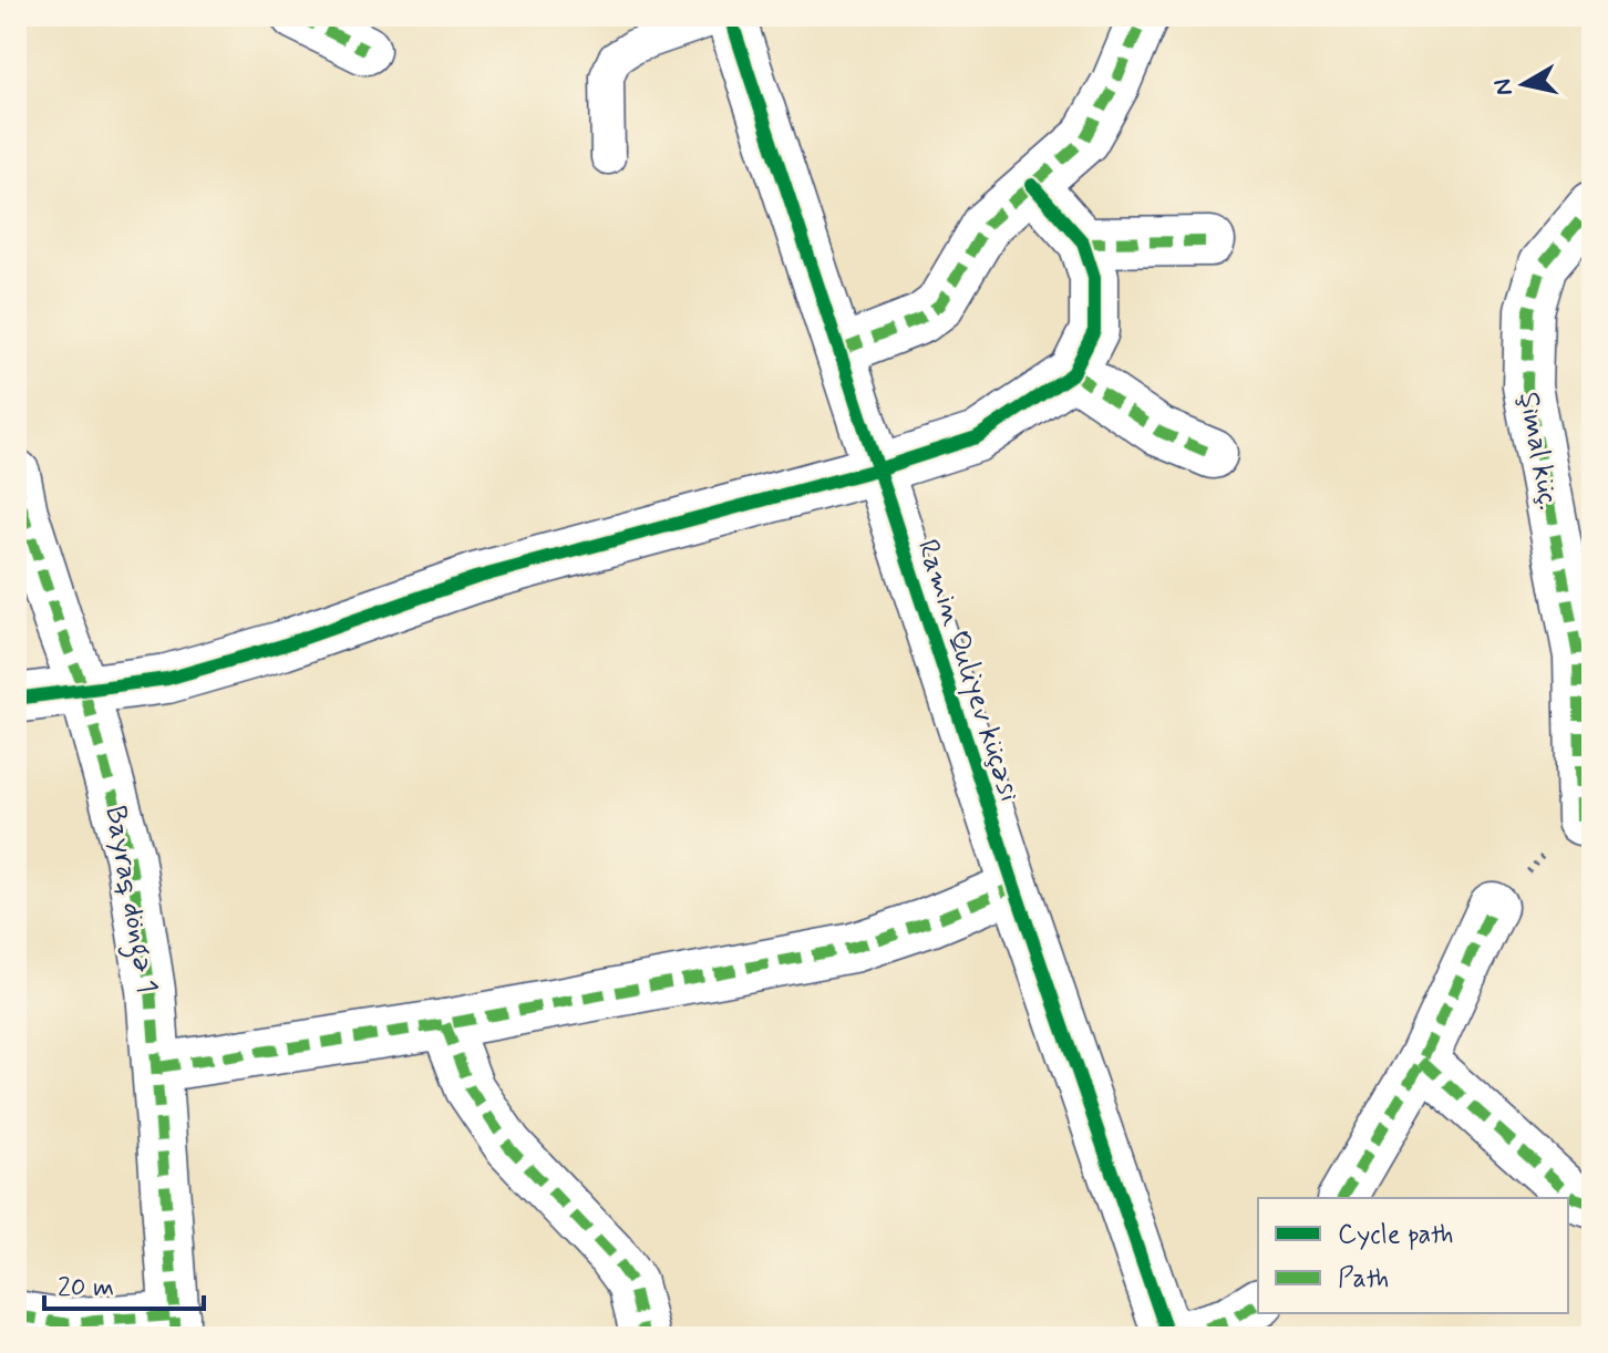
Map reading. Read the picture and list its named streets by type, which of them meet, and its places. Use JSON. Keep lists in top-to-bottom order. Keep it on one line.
{"streets":{"street":["Şimal küç.","Ramin Quliyev küçəsi","Bayraq döngə 1"]},"legend":["Cycle path","Path"],"scale_bar":"20 m","north":"left"}
